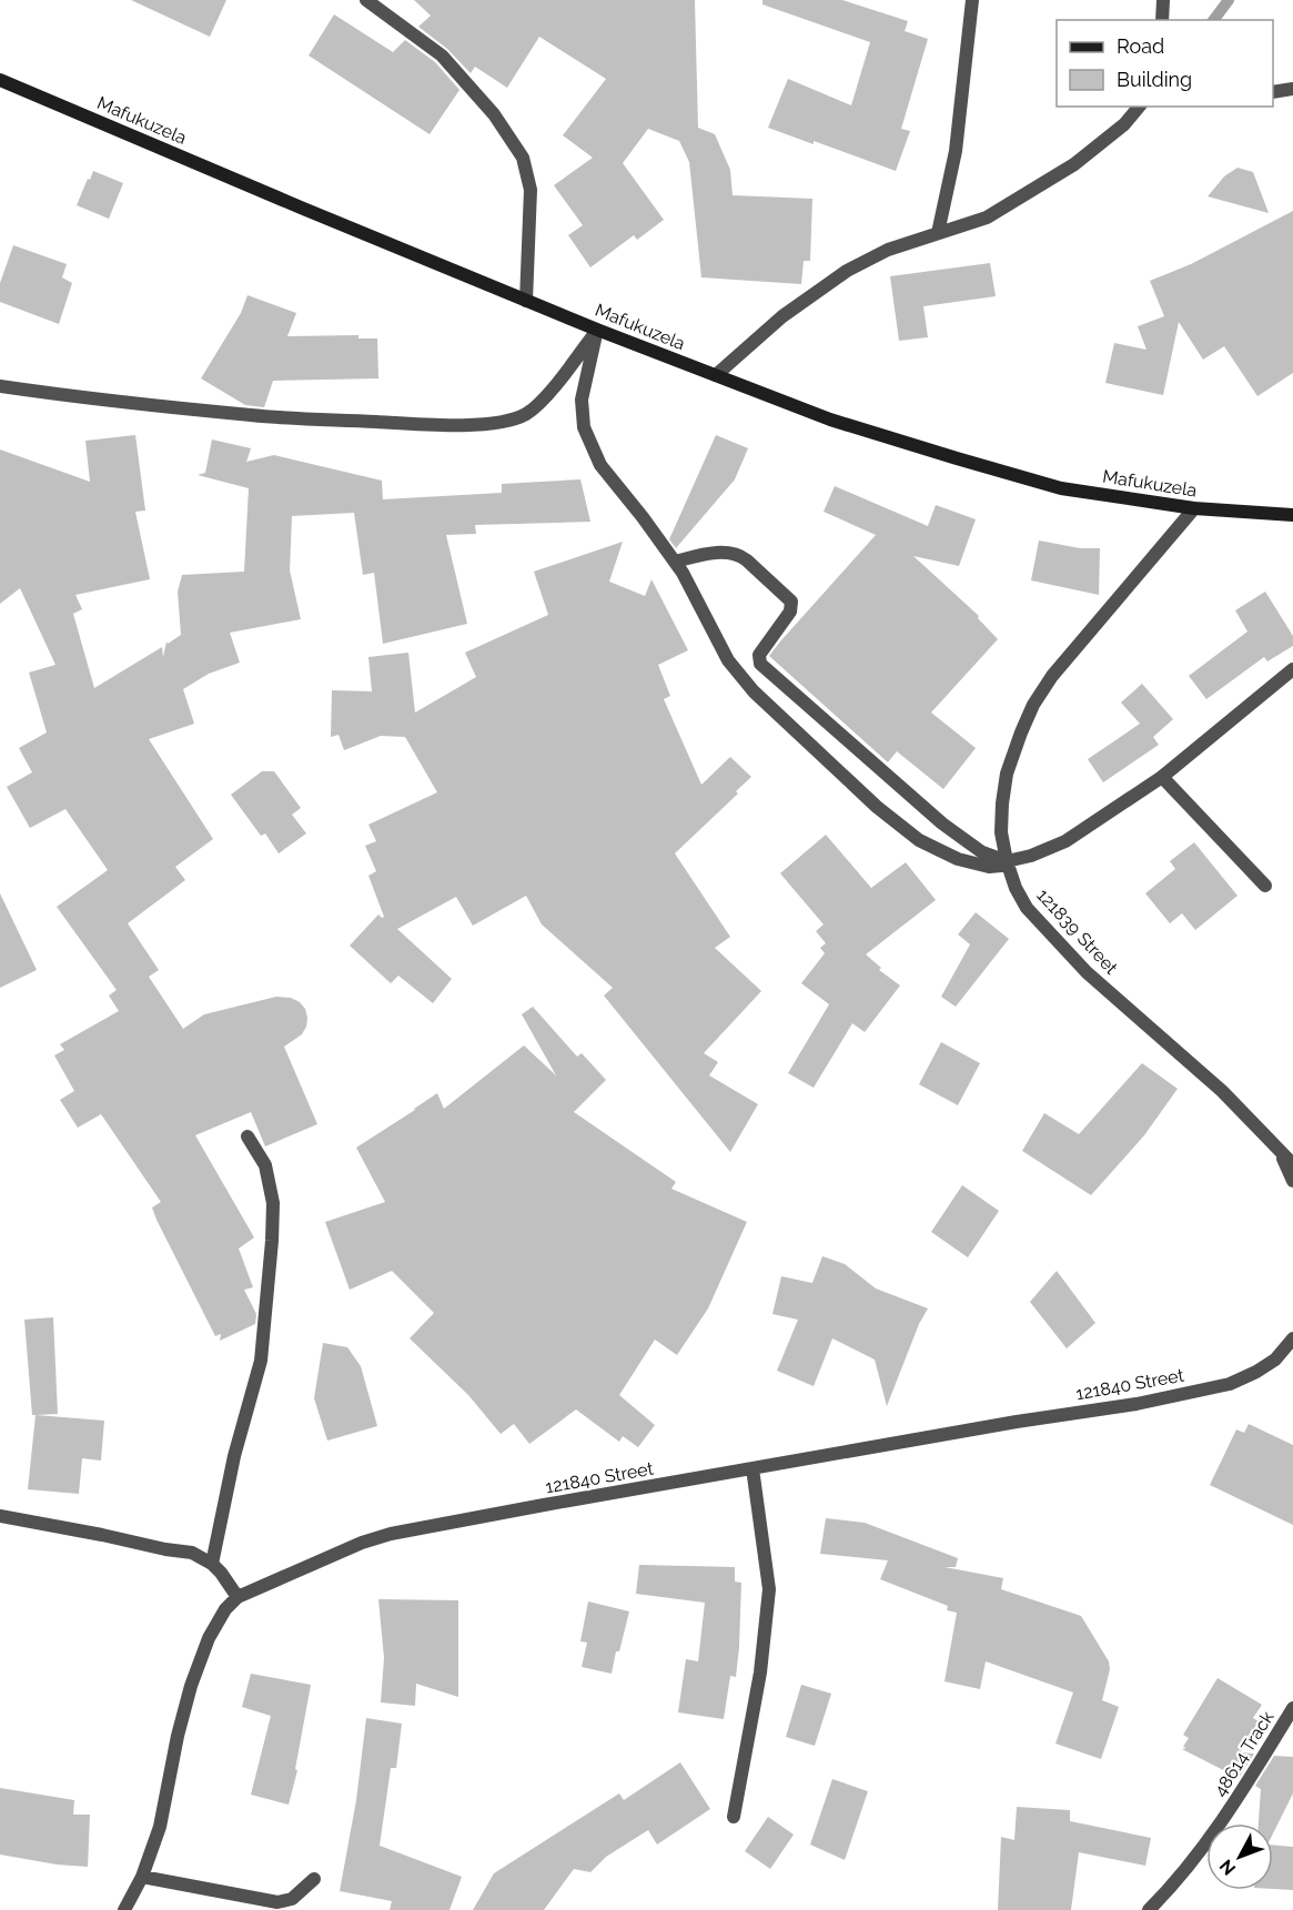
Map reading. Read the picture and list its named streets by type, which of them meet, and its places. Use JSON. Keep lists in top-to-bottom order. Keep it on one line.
{"streets":{"main road":["Mafukuzela"],"street":["121839 Street","121840 Street","48614 Track"]},"crossings":[["Mafukuzela","121839 Street"]],"legend":["Road","Building"],"north":"bottom left"}
